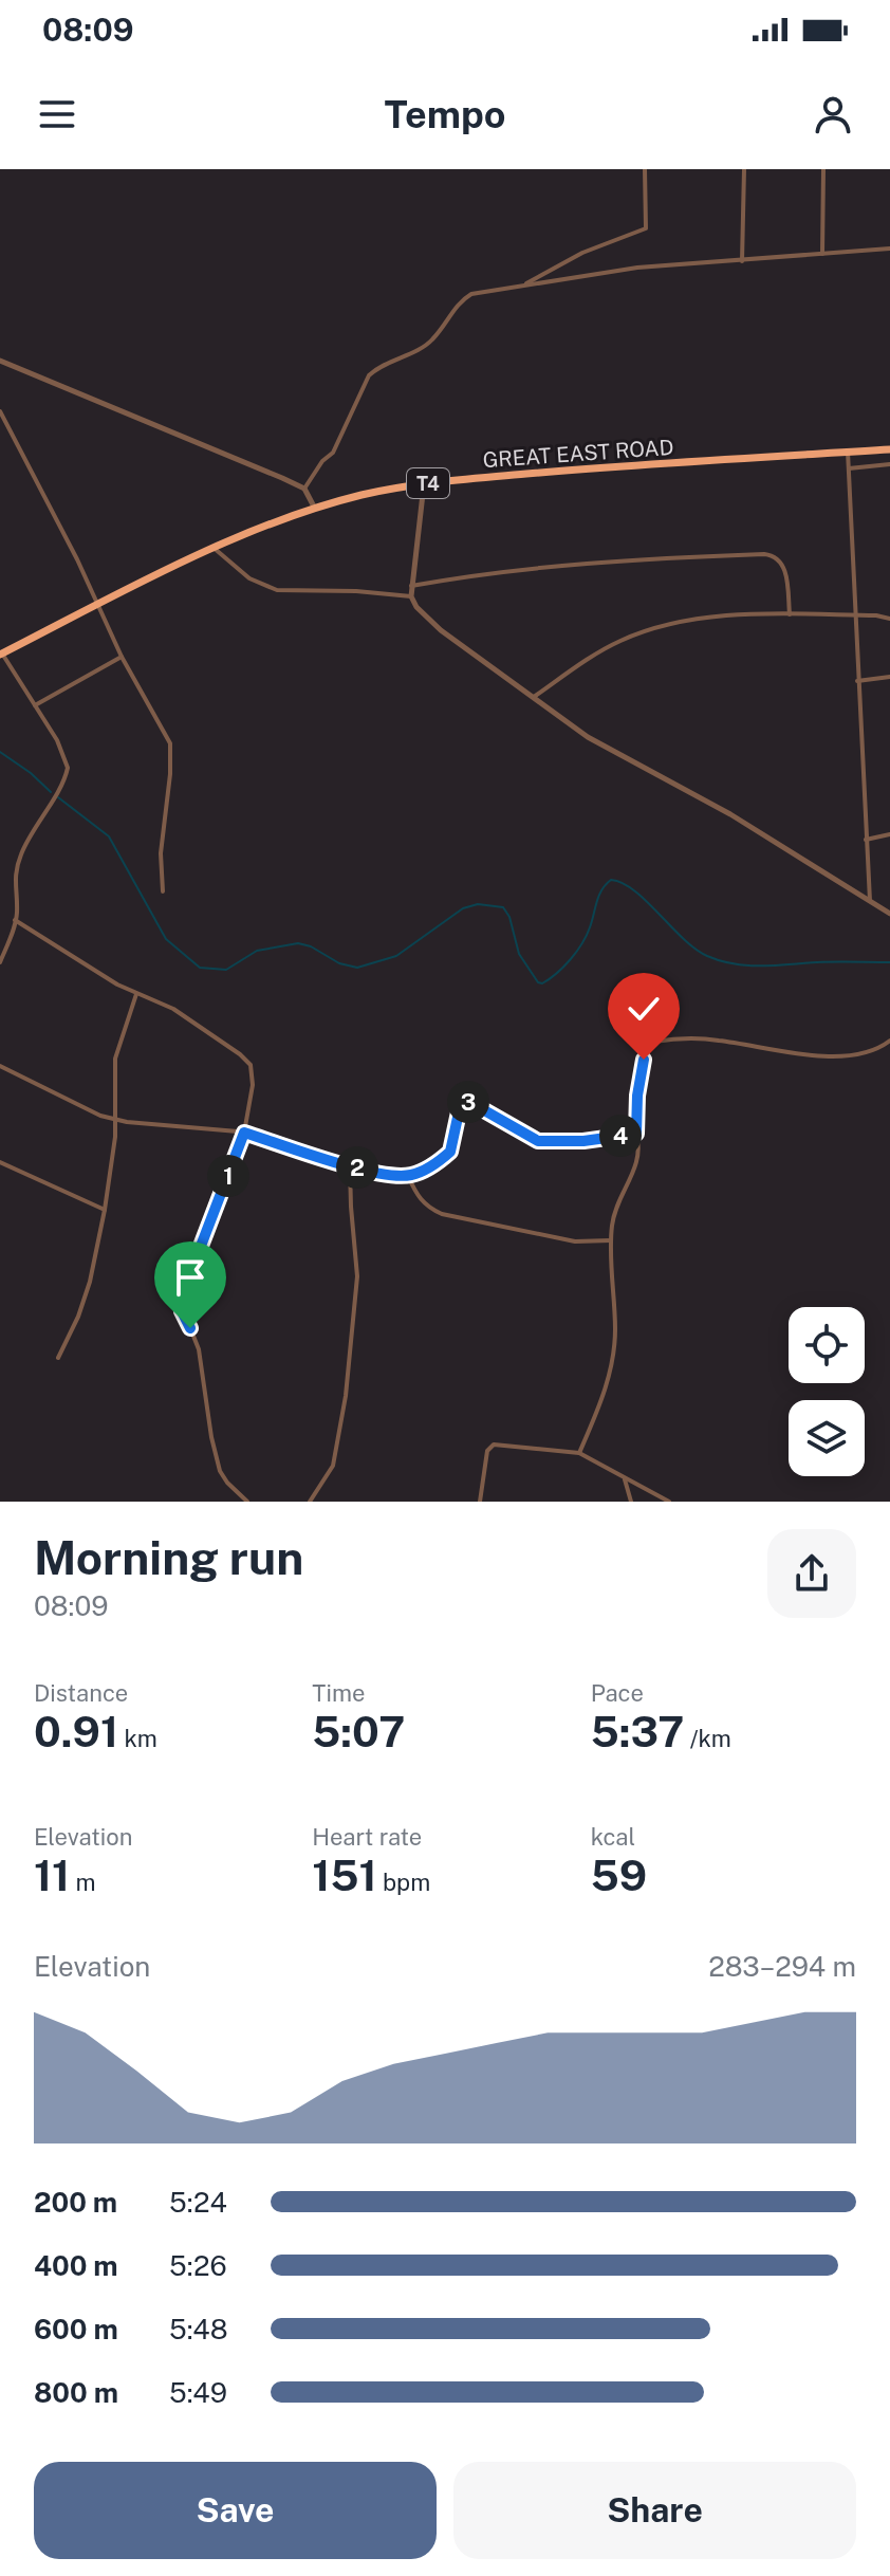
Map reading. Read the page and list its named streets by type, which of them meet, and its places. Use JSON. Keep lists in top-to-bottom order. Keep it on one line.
{"streets":{"highway":["GREAT EAST ROAD","T4"]},"page":{"status":"08:09","header":"Tempo","pins":["3","4","2","1"],"heading":["Morning run","08:09"],"stats":[["Distance","0.91 km"],["Time","5:07"],["Pace","5:37 /km"],["Elevation","11 m"],["Heart rate","151 bpm"],["kcal","59"]],"chart":["Elevation","283–294 m"],"list":[{"name":"200 m","note":"5:24"},{"name":"400 m","note":"5:26"},{"name":"600 m","note":"5:48"},{"name":"800 m","note":"5:49"}],"buttons":["Save","Share"]}}
